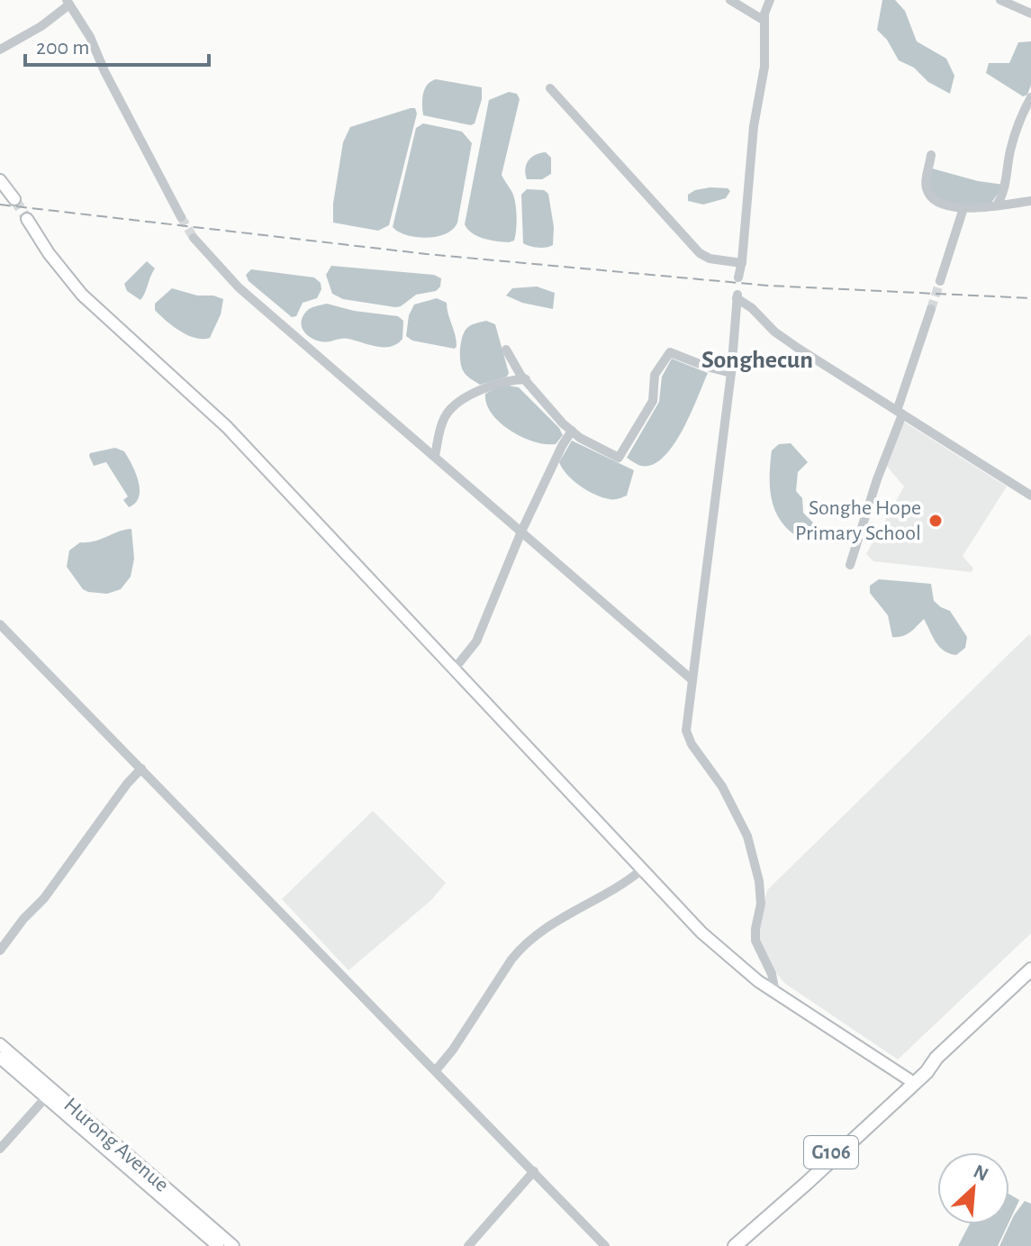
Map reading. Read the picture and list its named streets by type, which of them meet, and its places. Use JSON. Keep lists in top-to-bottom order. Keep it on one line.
{"streets":{"highway":["G106"],"main road":["Hurong Avenue"]},"districts":["Songhecun"],"places":["Songhe Hope Primary School"],"scale_bar":"200 m","north":"top right"}
